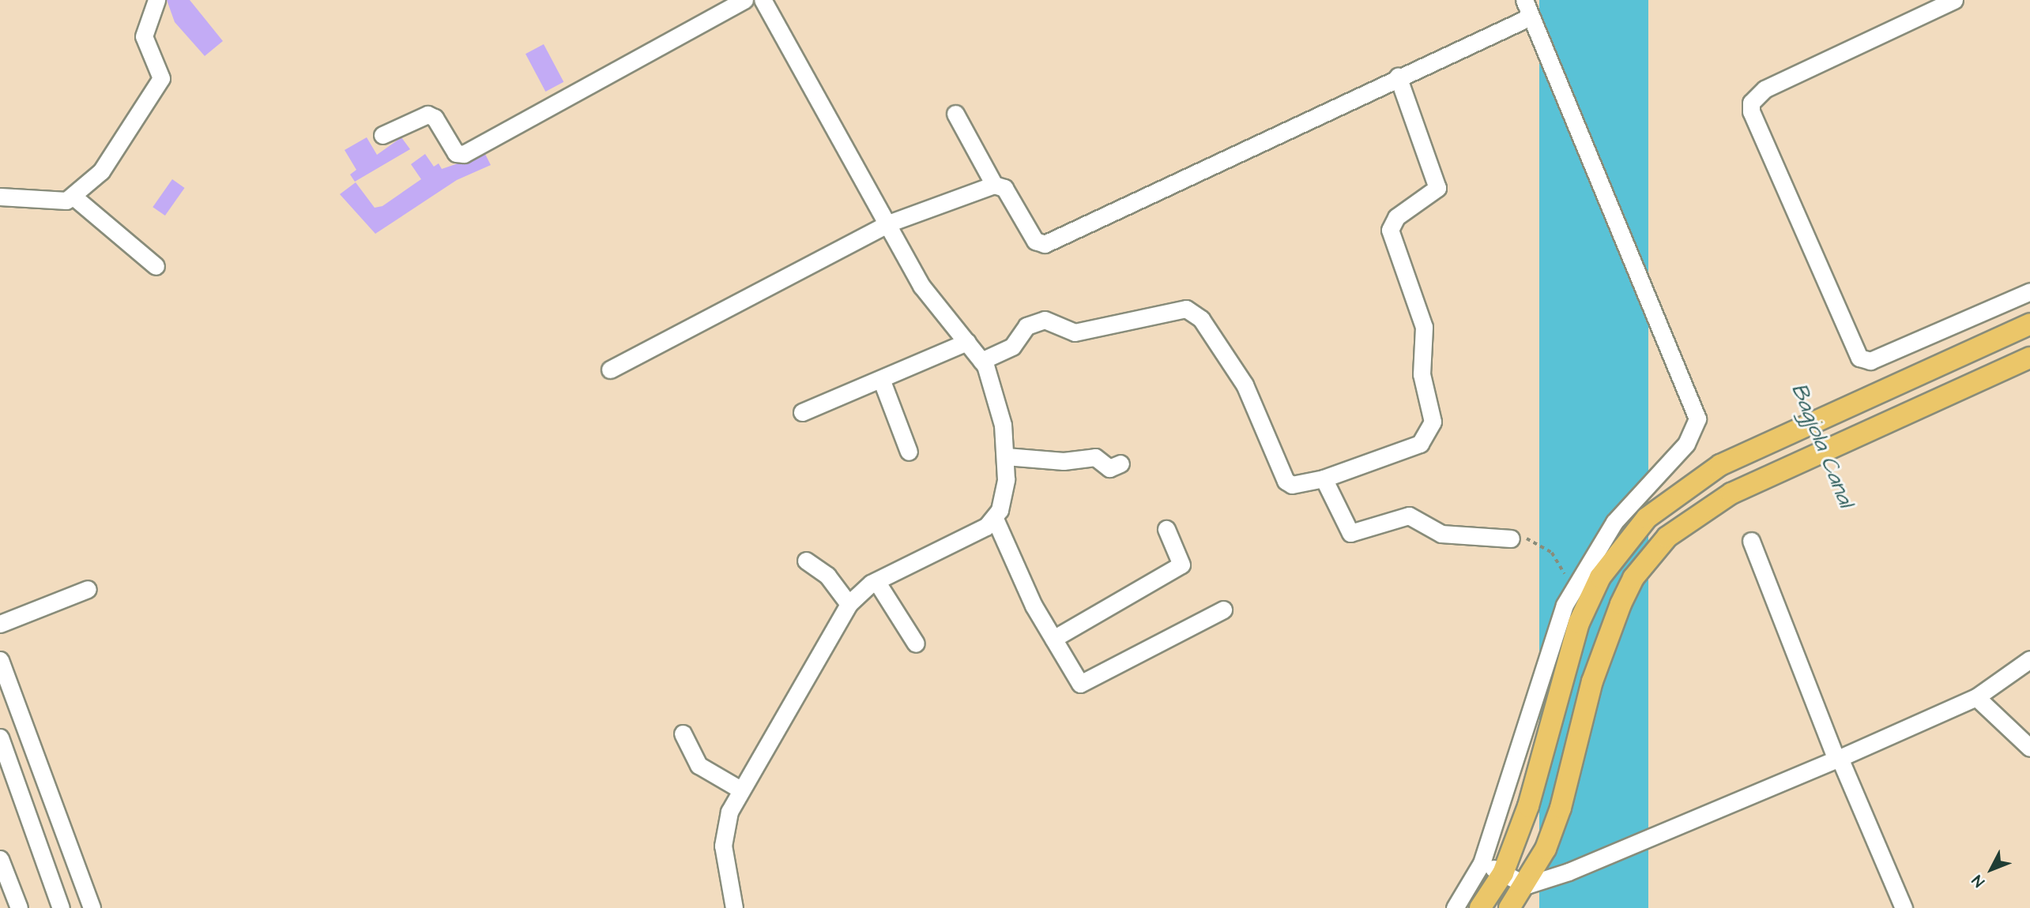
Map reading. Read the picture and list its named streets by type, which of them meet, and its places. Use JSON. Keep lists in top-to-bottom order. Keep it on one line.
{"water":["Bagjola Canal"],"north":"bottom left"}
